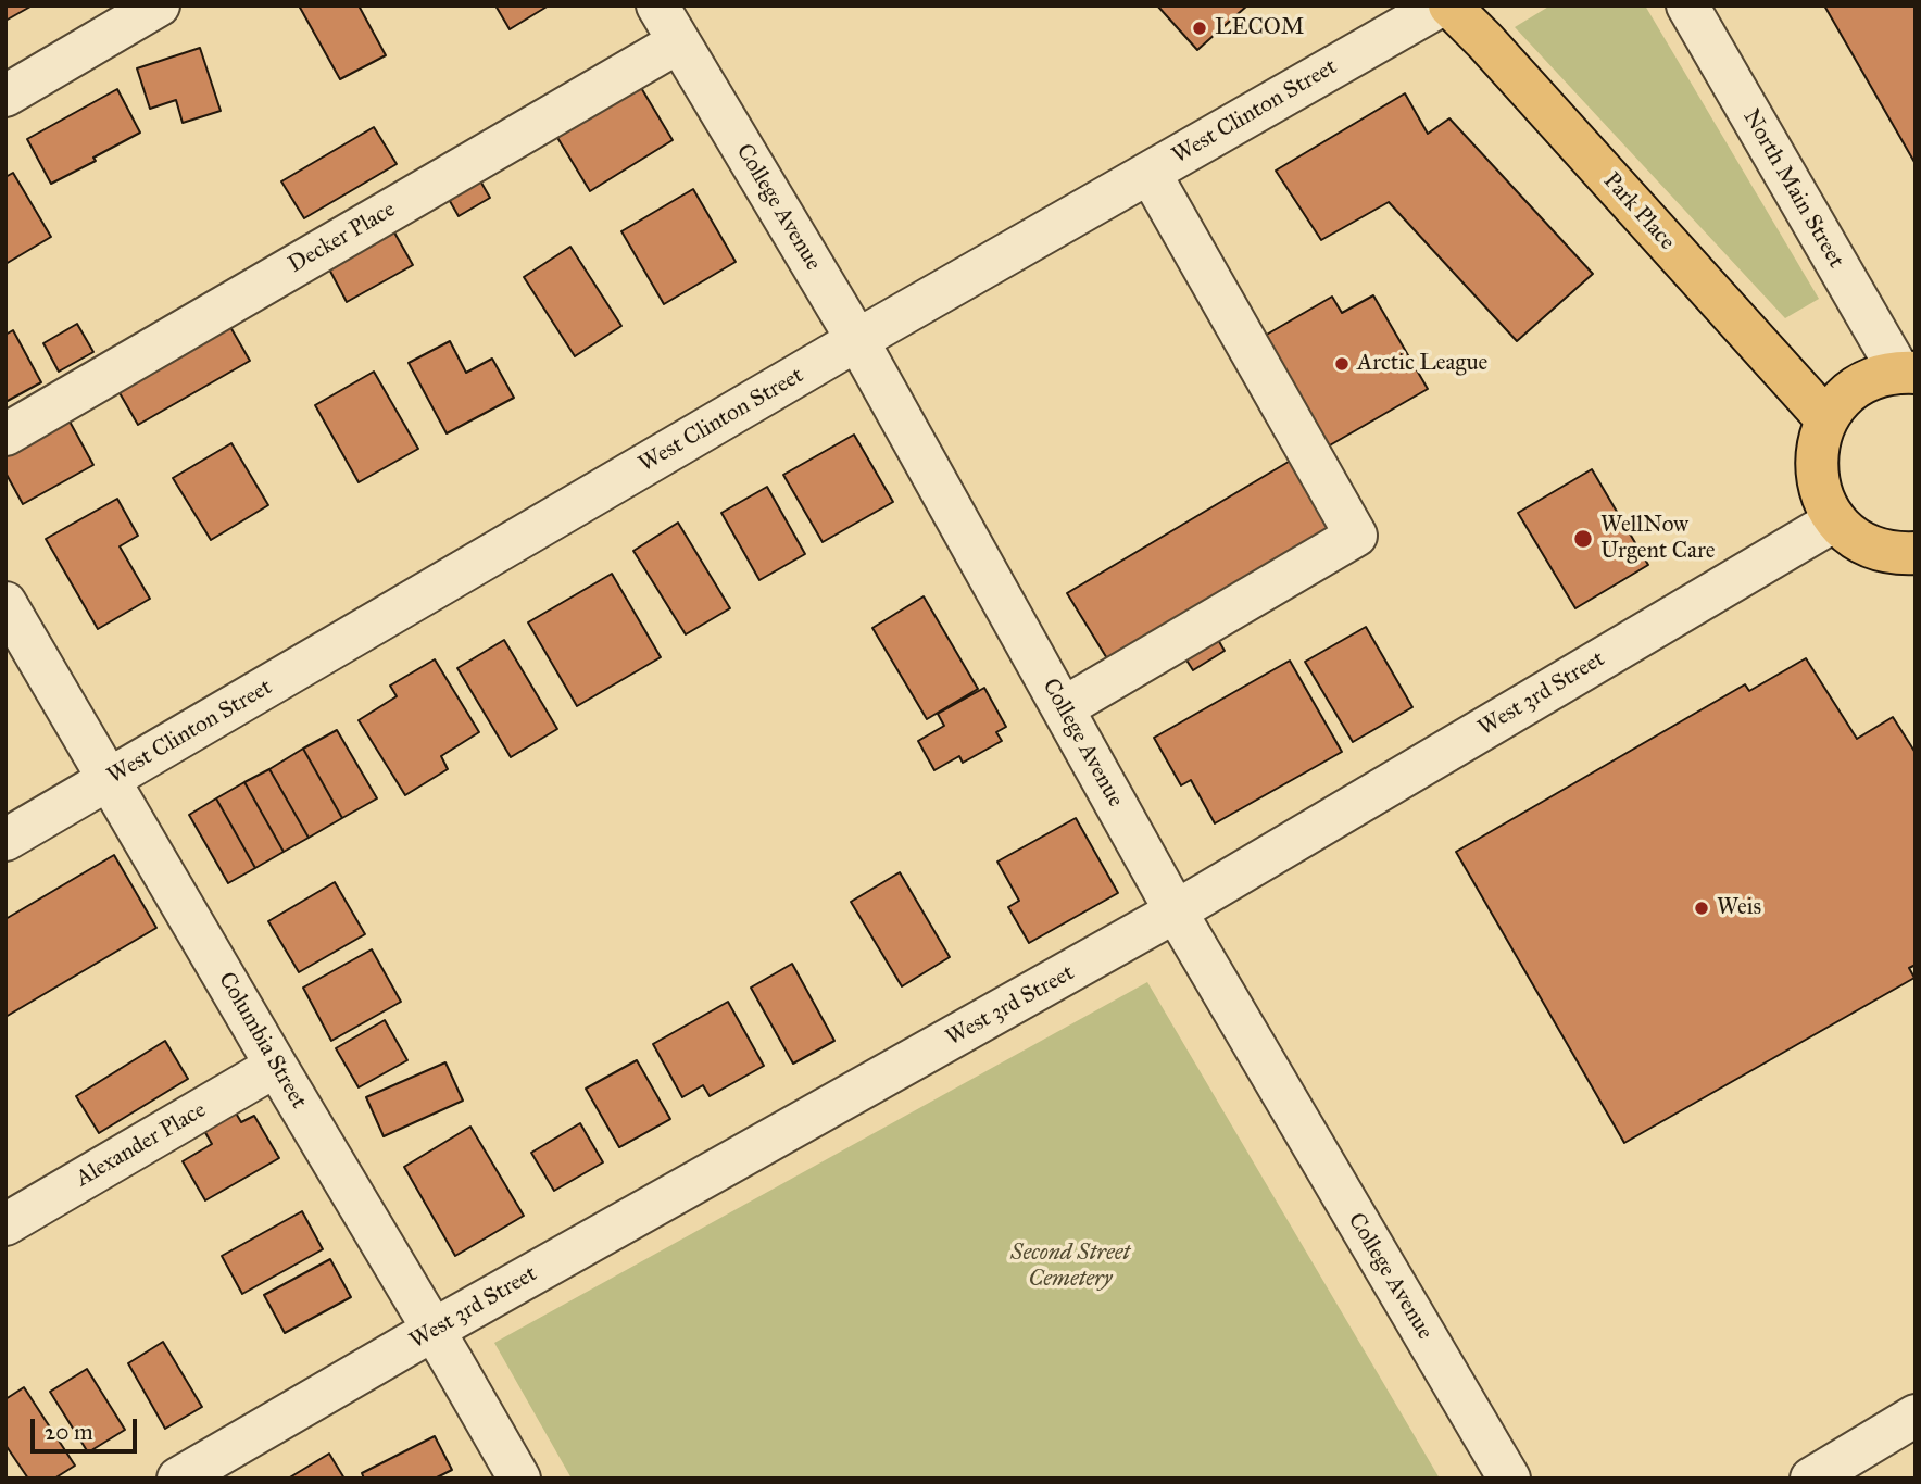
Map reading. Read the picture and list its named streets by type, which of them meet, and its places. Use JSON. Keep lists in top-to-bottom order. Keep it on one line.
{"streets":{"main road":["Park Place"],"street":["West Clinton Street","North Main Street","College Avenue","Decker Place","West 3rd Street","Columbia Street","Alexander Place"]},"crossings":[["West Clinton Street","College Avenue"],["West Clinton Street","Columbia Street"],["College Avenue","Decker Place"],["College Avenue","West 3rd Street"],["West 3rd Street","Columbia Street"],["Columbia Street","Alexander Place"]],"parks":["Second Street Cemetery"],"places":["LECOM","Arctic League","WellNow Urgent Care","Weis"],"scale_bar":"20 m"}
